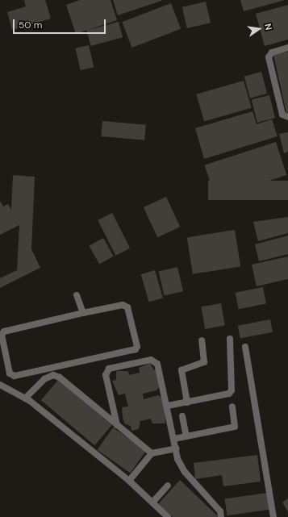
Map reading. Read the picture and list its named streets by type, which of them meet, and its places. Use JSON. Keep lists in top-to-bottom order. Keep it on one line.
{"scale_bar":"50 m","north":"right"}
